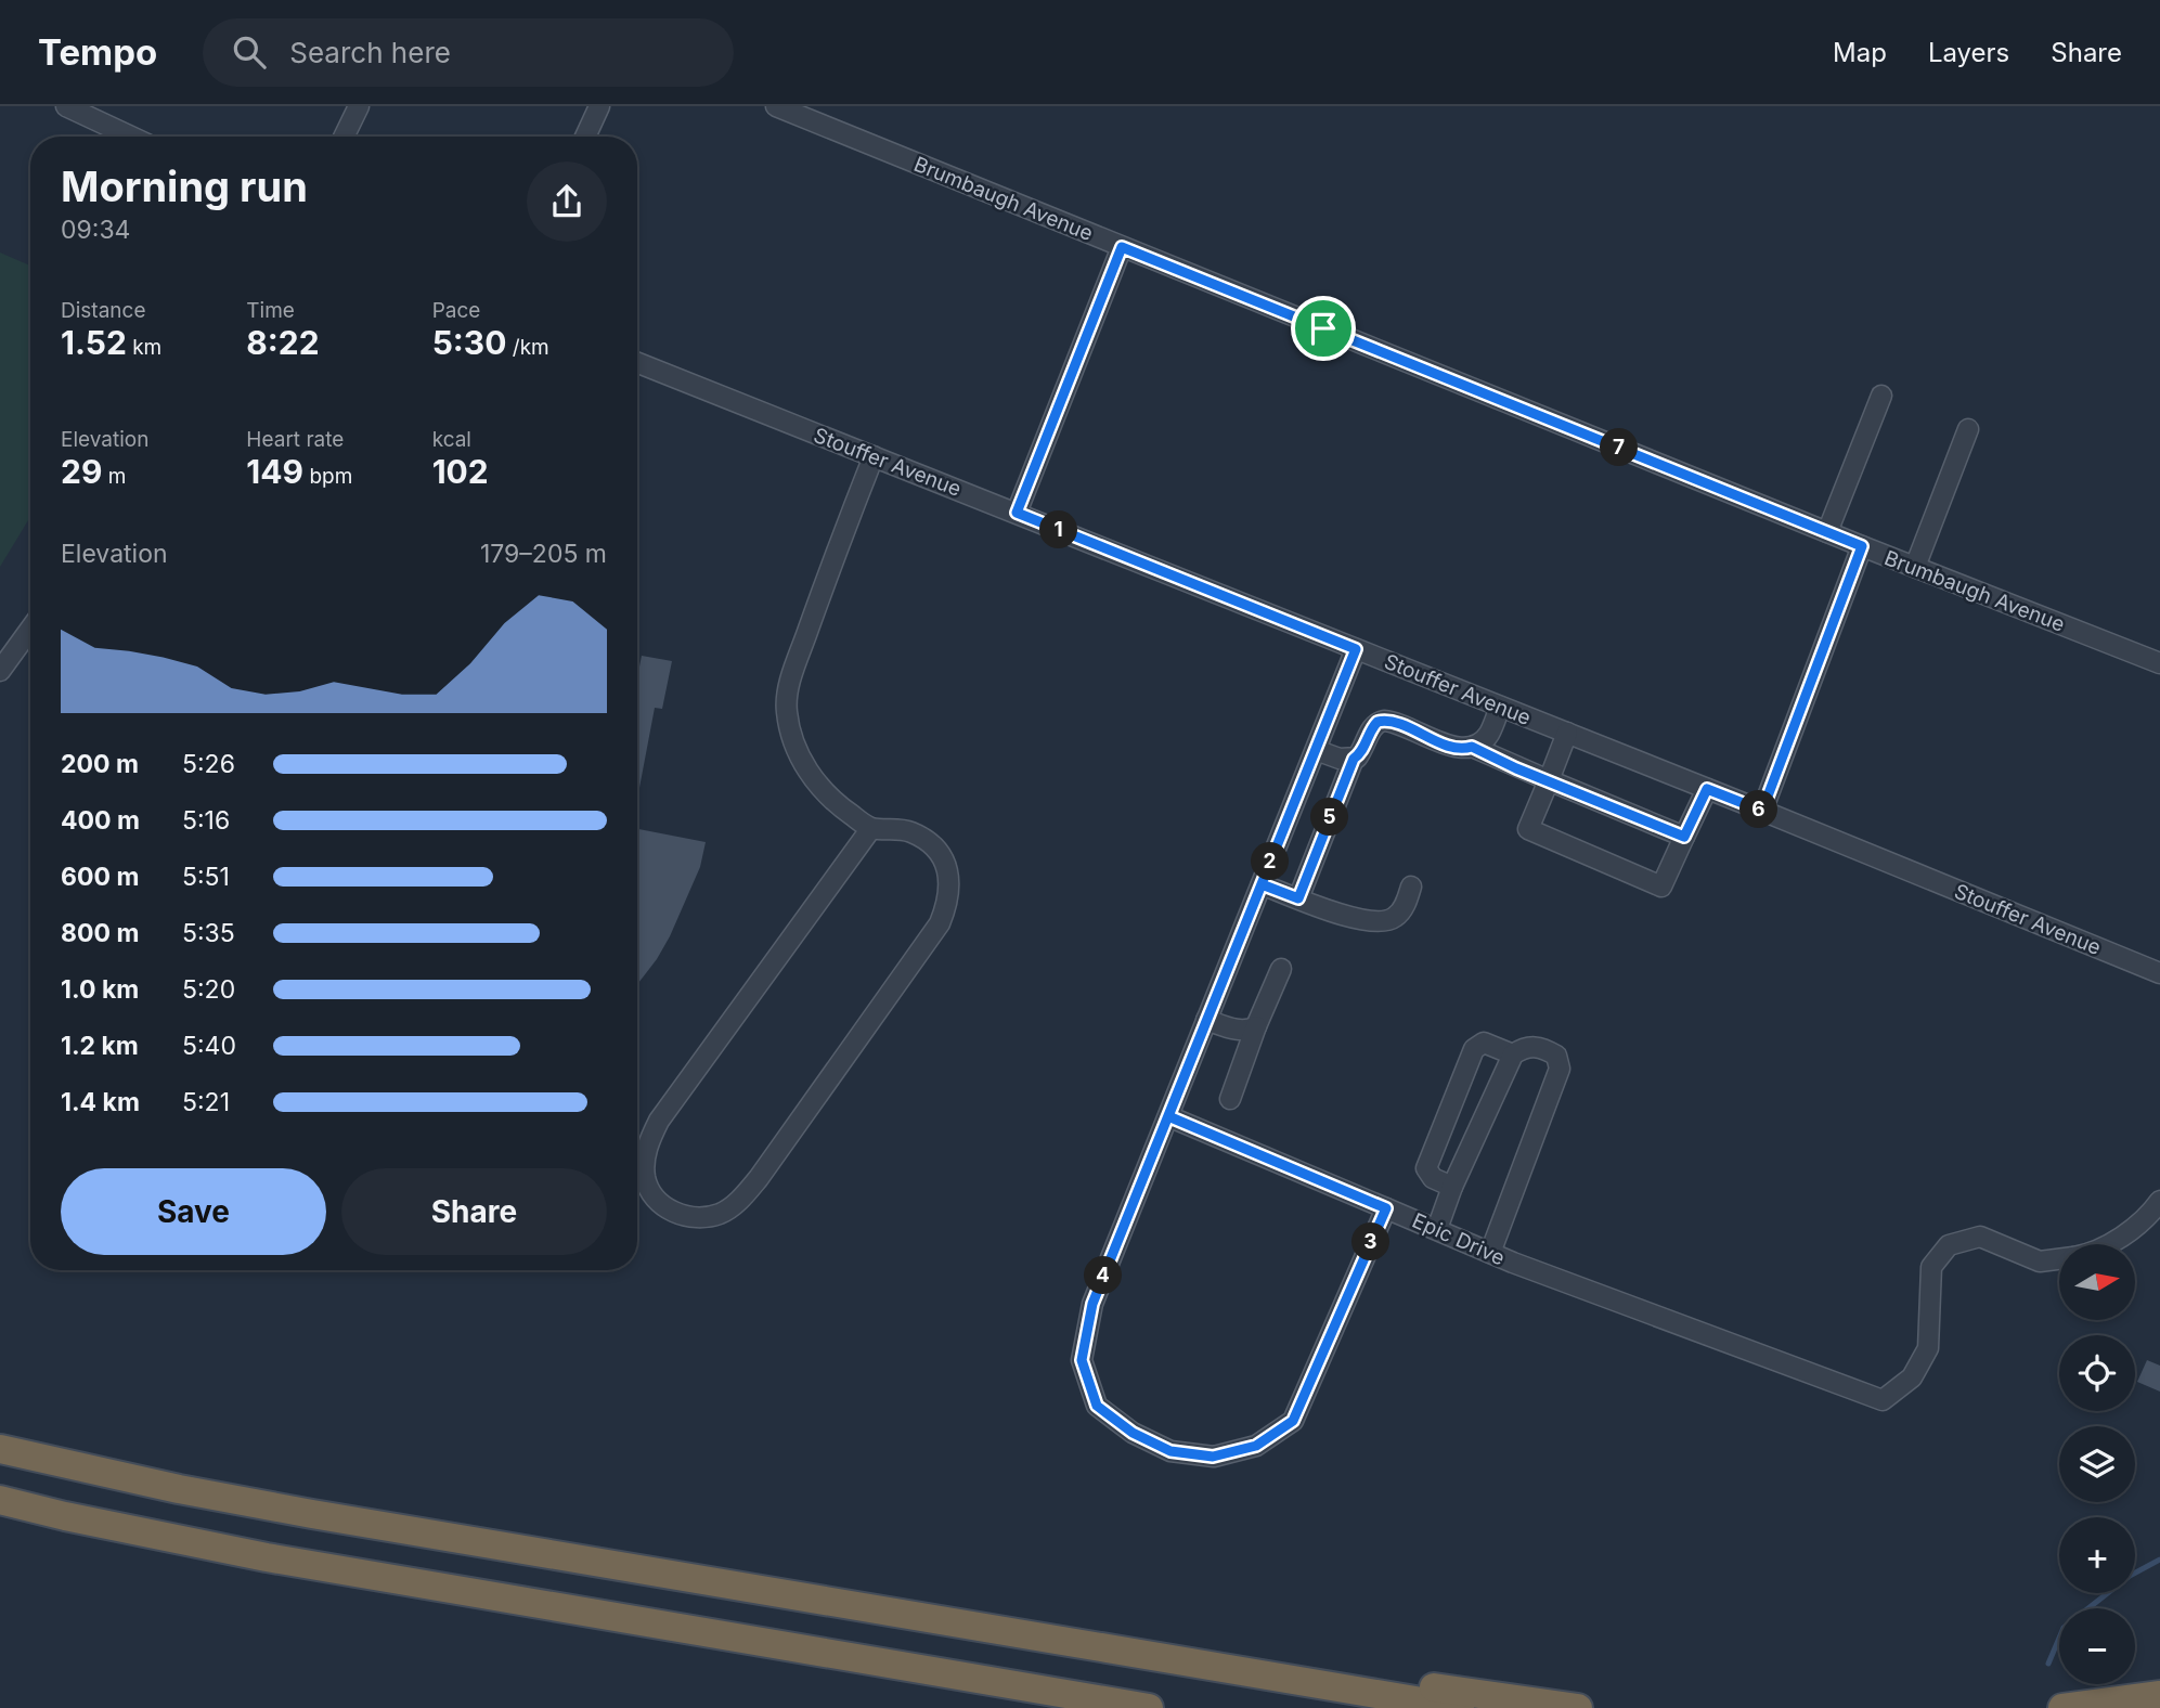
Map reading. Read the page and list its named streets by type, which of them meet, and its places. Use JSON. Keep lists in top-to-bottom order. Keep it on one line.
{"streets":{"street":["Brumbaugh Avenue","Stouffer Avenue","Epic Drive"]},"crossings":[["Stouffer Avenue","Epic Drive"]],"north":"right","page":{"header":"Tempo","search":"Search here","nav":["Map","Layers","Share"],"heading":["Morning run","09:34"],"stats":[["Distance","1.52 km"],["Time","8:22"],["Pace","5:30 /km"],["Elevation","29 m"],["Heart rate","149 bpm"],["kcal","102"]],"pins":["7","1","6","5","2","3","4"],"chart":["Elevation","179–205 m"],"list":[{"name":"200 m","note":"5:26"},{"name":"400 m","note":"5:16"},{"name":"600 m","note":"5:51"},{"name":"800 m","note":"5:35"},{"name":"1.0 km","note":"5:20"},{"name":"1.2 km","note":"5:40"},{"name":"1.4 km","note":"5:21"}],"buttons":["Save","Share"],"map_buttons":["+","−"]}}
